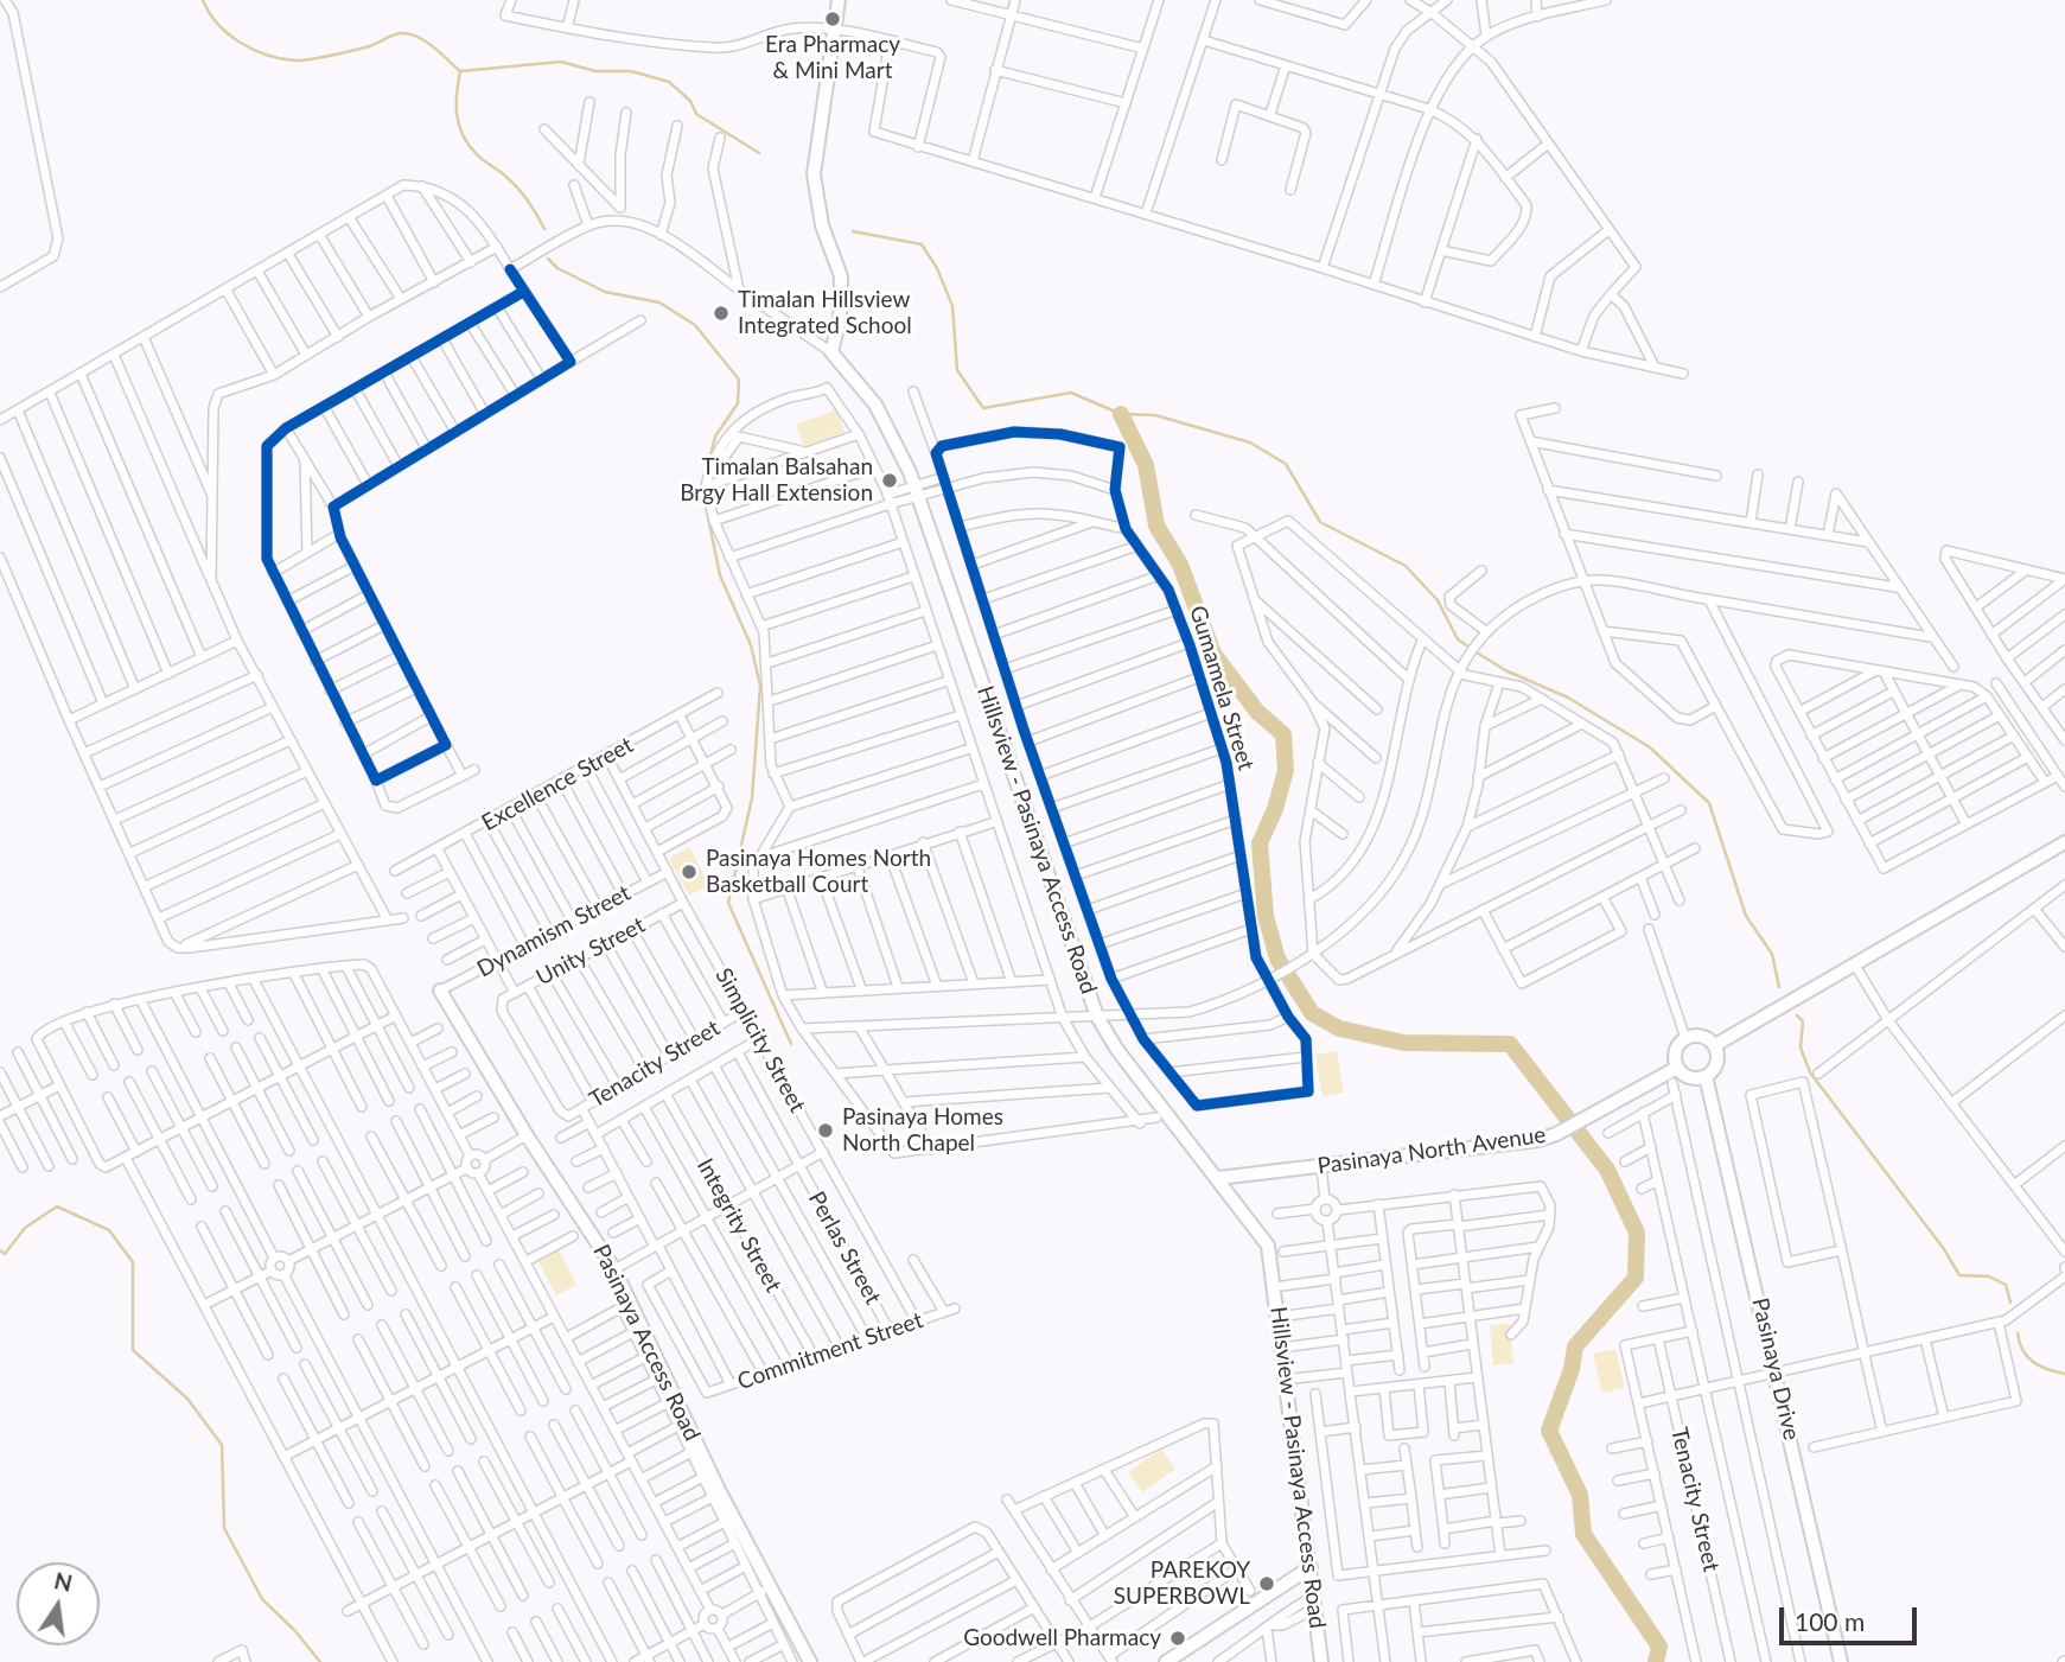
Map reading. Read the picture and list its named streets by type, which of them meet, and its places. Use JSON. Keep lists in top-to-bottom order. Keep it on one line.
{"streets":{"street":["Gumamela Street","Excellence Street","Hillsview - Pasinaya Access Road","Dynamism Street","Unity Street","Simplicity Street","Tenacity Street","Pasinaya North Avenue","Integrity Street","Perlas Street","Pasinaya Access Road","Commitment Street","Pasinaya Drive"]},"crossings":[["Excellence Street","Simplicity Street"],["Hillsview - Pasinaya Access Road","Pasinaya North Avenue"],["Dynamism Street","Simplicity Street"],["Dynamism Street","Pasinaya Access Road"],["Unity Street","Simplicity Street"],["Unity Street","Tenacity Street"],["Simplicity Street","Tenacity Street"],["Simplicity Street","Commitment Street"],["Pasinaya North Avenue","Pasinaya Drive"],["Integrity Street","Commitment Street"],["Perlas Street","Commitment Street"]],"places":["Era Pharmacy & Mini Mart","Timalan Hillsview Integrated School","Timalan Balsahan Brgy Hall Extension","Pasinaya Homes North Basketball Court","Pasinaya Homes North Chapel","PAREKOY SUPERBOWL","Goodwell Pharmacy"],"scale_bar":"100 m","north":"top"}
